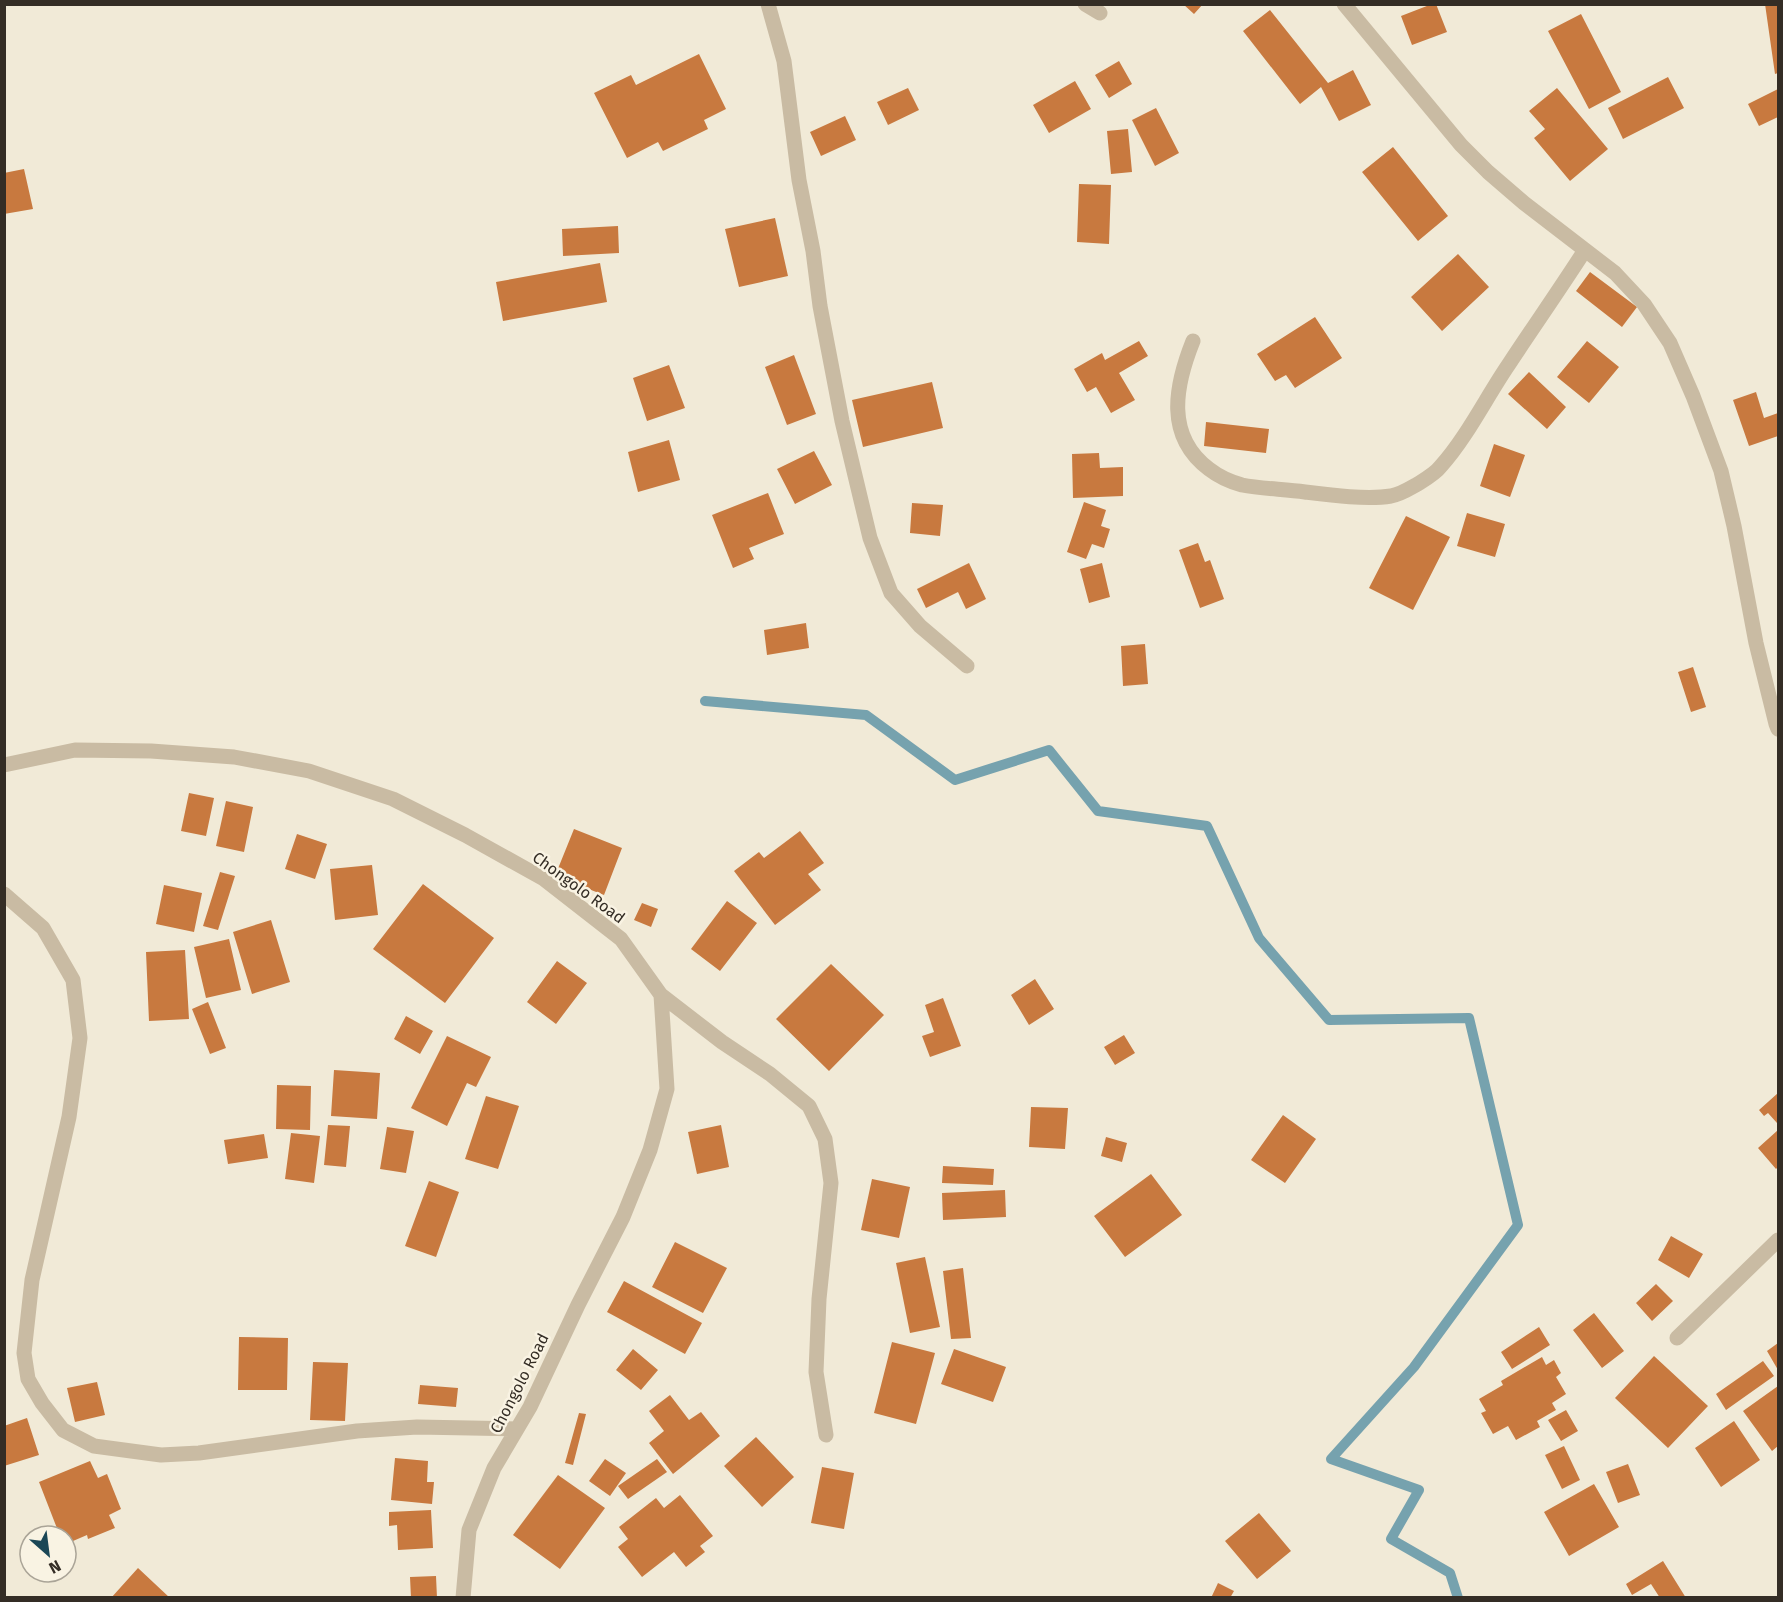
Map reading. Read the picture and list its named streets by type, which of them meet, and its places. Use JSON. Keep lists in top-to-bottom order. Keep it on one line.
{"streets":{"street":["Chongolo Road"]},"north":"bottom right"}
